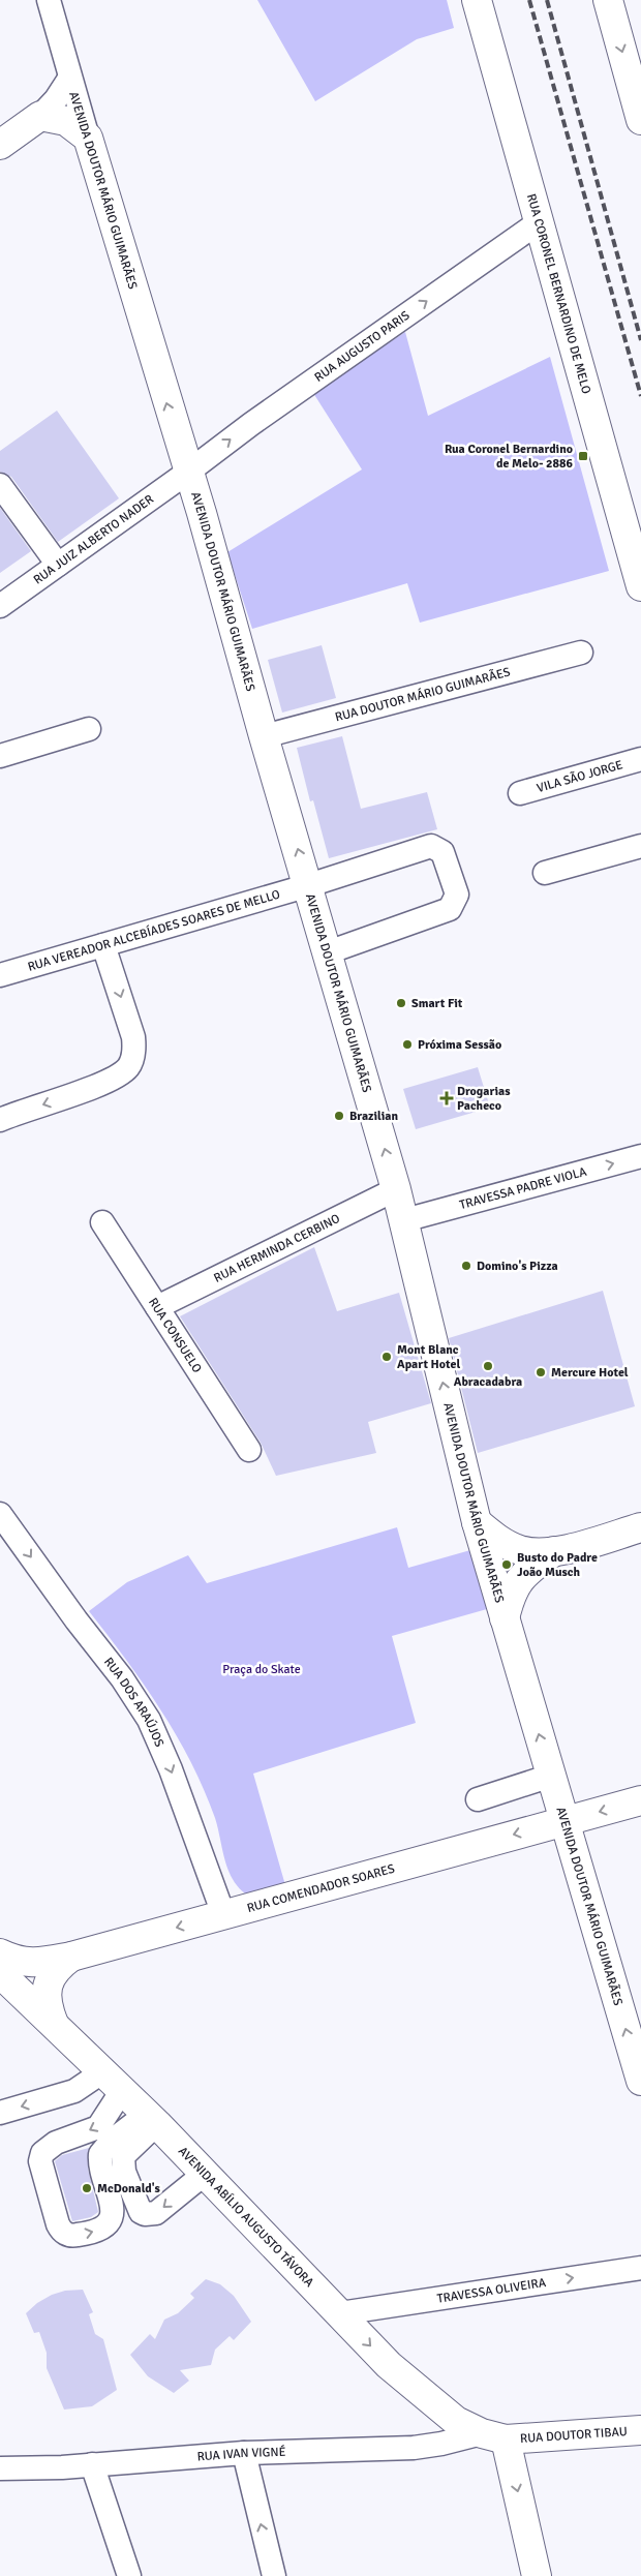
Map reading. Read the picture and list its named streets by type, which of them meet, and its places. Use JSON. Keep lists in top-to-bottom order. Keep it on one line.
{"streets":{"main road":["AVENIDA DOUTOR MÁRIO GUIMARÃES","RUA CORONEL BERNARDINO DE MELO","RUA COMENDADOR SOARES","AVENIDA ABÍLIO AUGUSTO TÁVORA","RUA DOUTOR TIBAU"],"street":["RUA AUGUSTO PARIS","RUA JUIZ ALBERTO NADER","RUA DOUTOR MÁRIO GUIMARÃES","VILA SÃO JORGE","RUA VEREADOR ALCEBÍADES SOARES DE MELLO","TRAVESSA PADRE VIOLA","RUA HERMINDA CERBINO","RUA CONSUELO","RUA DOS ARAÚJOS","TRAVESSA OLIVEIRA","RUA IVAN VIGNÉ"]},"crossings":[["AVENIDA DOUTOR MÁRIO GUIMARÃES","RUA AUGUSTO PARIS"],["AVENIDA DOUTOR MÁRIO GUIMARÃES","RUA JUIZ ALBERTO NADER"],["AVENIDA DOUTOR MÁRIO GUIMARÃES","RUA DOUTOR MÁRIO GUIMARÃES"],["AVENIDA DOUTOR MÁRIO GUIMARÃES","RUA VEREADOR ALCEBÍADES SOARES DE MELLO"],["AVENIDA DOUTOR MÁRIO GUIMARÃES","TRAVESSA PADRE VIOLA"],["AVENIDA DOUTOR MÁRIO GUIMARÃES","RUA HERMINDA CERBINO"],["AVENIDA DOUTOR MÁRIO GUIMARÃES","RUA COMENDADOR SOARES"],["RUA CORONEL BERNARDINO DE MELO","RUA AUGUSTO PARIS"],["RUA AUGUSTO PARIS","RUA JUIZ ALBERTO NADER"],["RUA HERMINDA CERBINO","RUA CONSUELO"],["RUA DOS ARAÚJOS","RUA COMENDADOR SOARES"],["AVENIDA ABÍLIO AUGUSTO TÁVORA","TRAVESSA OLIVEIRA"],["AVENIDA ABÍLIO AUGUSTO TÁVORA","RUA DOUTOR TIBAU"],["AVENIDA ABÍLIO AUGUSTO TÁVORA","RUA IVAN VIGNÉ"],["RUA DOUTOR TIBAU","RUA IVAN VIGNÉ"]],"one_way":["AVENIDA DOUTOR MÁRIO GUIMARÃES","RUA AUGUSTO PARIS","TRAVESSA PADRE VIOLA","RUA DOS ARAÚJOS","RUA COMENDADOR SOARES","TRAVESSA OLIVEIRA"],"parks":["Praça do Skate"],"places":{"transit":["Rua Coronel Bernardino de Melo- 2886"],"other":["Smart Fit","Próxima Sessão","Brazilian","Domino's Pizza","Mont Blanc Apart Hotel","Abracadabra","Mercure Hotel","Busto do Padre João Musch","McDonald's"],"health":["Drogarias Pacheco"]}}
